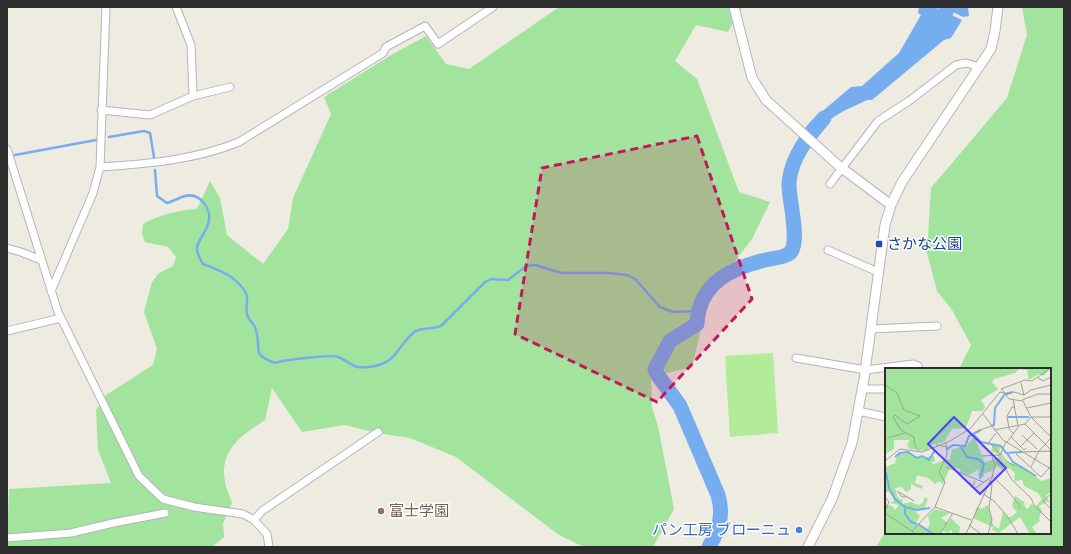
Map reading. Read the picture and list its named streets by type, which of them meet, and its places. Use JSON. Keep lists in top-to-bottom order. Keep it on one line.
{"places":{"transit":["さかな公園"],"other":["富士学園","パン工房 ブローニュ"]}}
